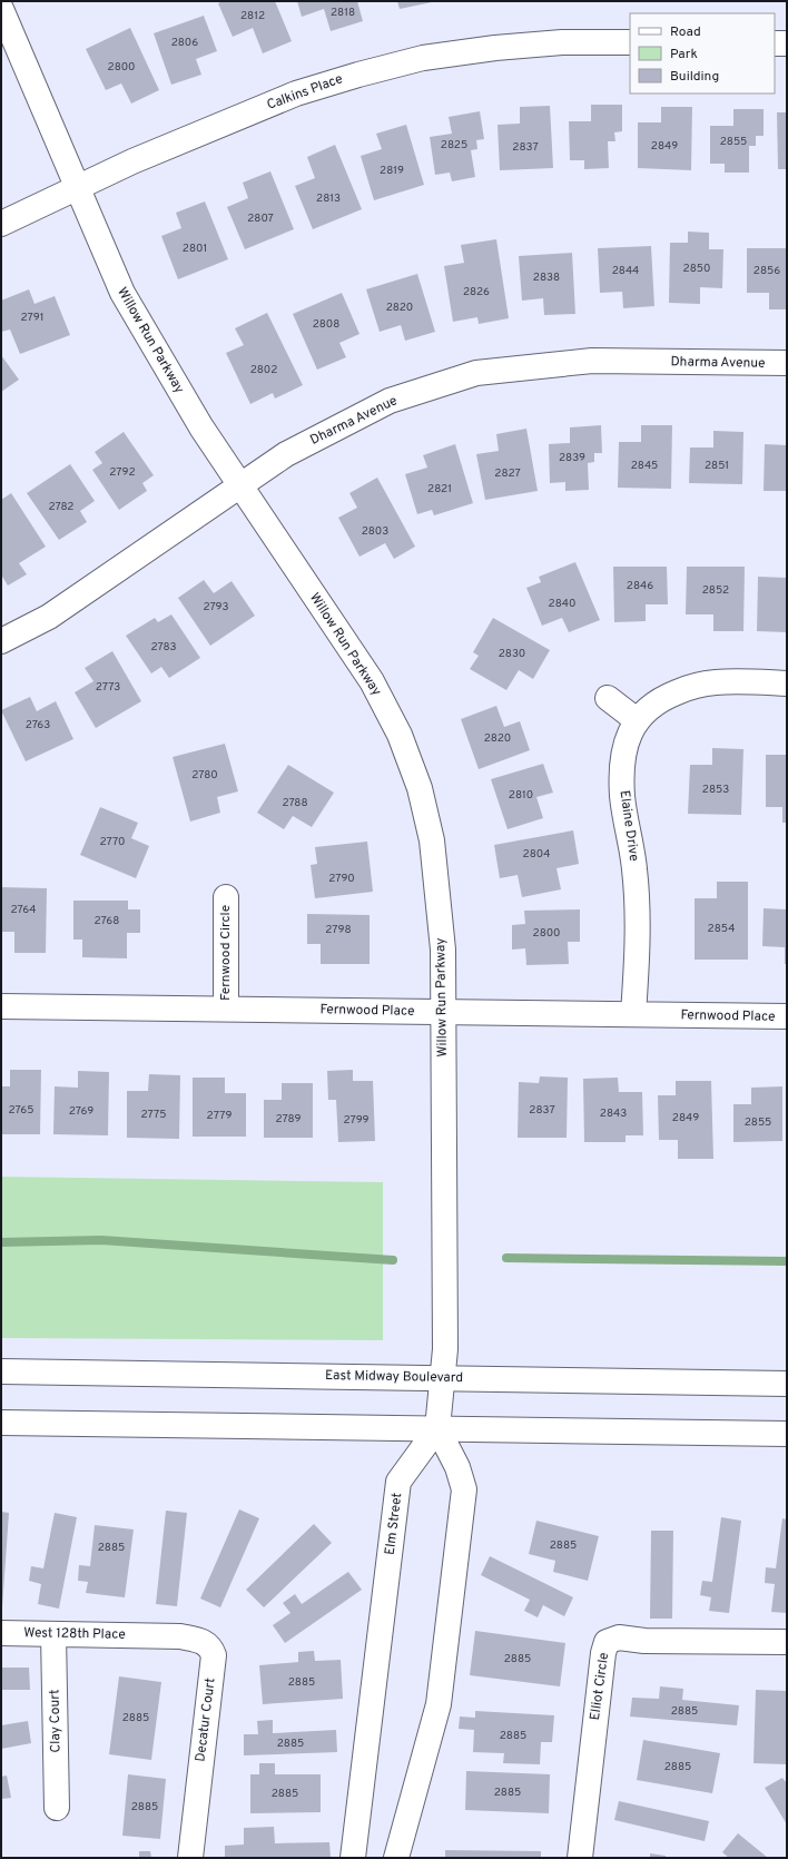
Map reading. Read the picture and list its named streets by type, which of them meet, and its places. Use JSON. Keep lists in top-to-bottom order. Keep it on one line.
{"streets":{"street":["Calkins Place","Willow Run Parkway","Dharma Avenue","Elaine Drive","Fernwood Circle","Fernwood Place","East Midway Boulevard","Elm Street","West 128th Place","Elliot Circle","Decatur Court","Clay Court"]},"crossings":[["Calkins Place","Willow Run Parkway"],["Willow Run Parkway","Dharma Avenue"],["Willow Run Parkway","Fernwood Place"],["Willow Run Parkway","East Midway Boulevard"],["Willow Run Parkway","Elm Street"],["Elaine Drive","Fernwood Place"],["Fernwood Circle","Fernwood Place"],["West 128th Place","Decatur Court"],["West 128th Place","Clay Court"]],"house_numbers":["2818","2812","2806","2800","2855","2825","2849","2837","2819","2813","2807","2801","2850","2844","2856","2838","2826","2820","2791","2808","2802","2839","2845","2851","2792","2827","2821","2782","2803","2846","2852","2840","2793","2783","2830","2773","2763","2820","2780","2853","2810","2788","2770","2804","2790","2764","2768","2854","2798","2800","2765","2837","2769","2843","2775","2779","2849","2789","2799","2855","2885","2885","2885","2885","2885","2885","2885","2885","2885","2885","2885","2885"],"legend":["Road","Park","Building"]}
